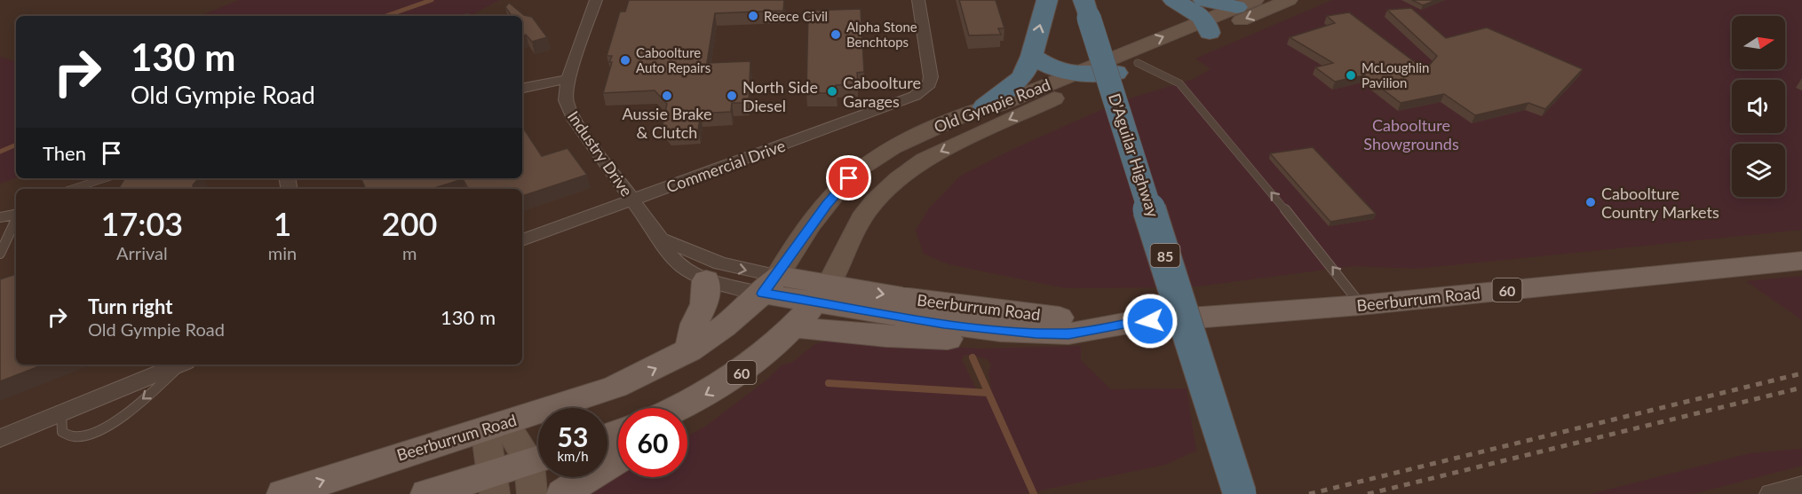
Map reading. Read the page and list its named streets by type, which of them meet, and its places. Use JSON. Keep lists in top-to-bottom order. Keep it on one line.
{"streets":{"highway":["D'Aguilar Highway","85"],"main road":["Old Gympie Road","60","Beerburrum Road"],"street":["Industry Drive","Commercial Drive"]},"crossings":[["Old Gympie Road","Industry Drive"],["Old Gympie Road","60"],["Old Gympie Road","Beerburrum Road"],["Industry Drive","Commercial Drive"],["Industry Drive","Beerburrum Road"],["60","Beerburrum Road"]],"parks":["Caboolture Showgrounds"],"places":["Reece Civil","Alpha Stone Benchtops","Caboolture Auto Repairs","McLoughlin Pavilion","Caboolture Garages","Aussie Brake & Clutch","North Side Diesel","Caboolture Country Markets"],"north":"right","page":{"turn":["130 m","Old Gympie Road"],"then":"Then","eta":["17:03","Arrival","1","min","200","m"],"list":[{"name":"Turn right","note":"Old Gympie Road","value":"130 m"}],"speed":"53 km/h","limit":"60"}}
